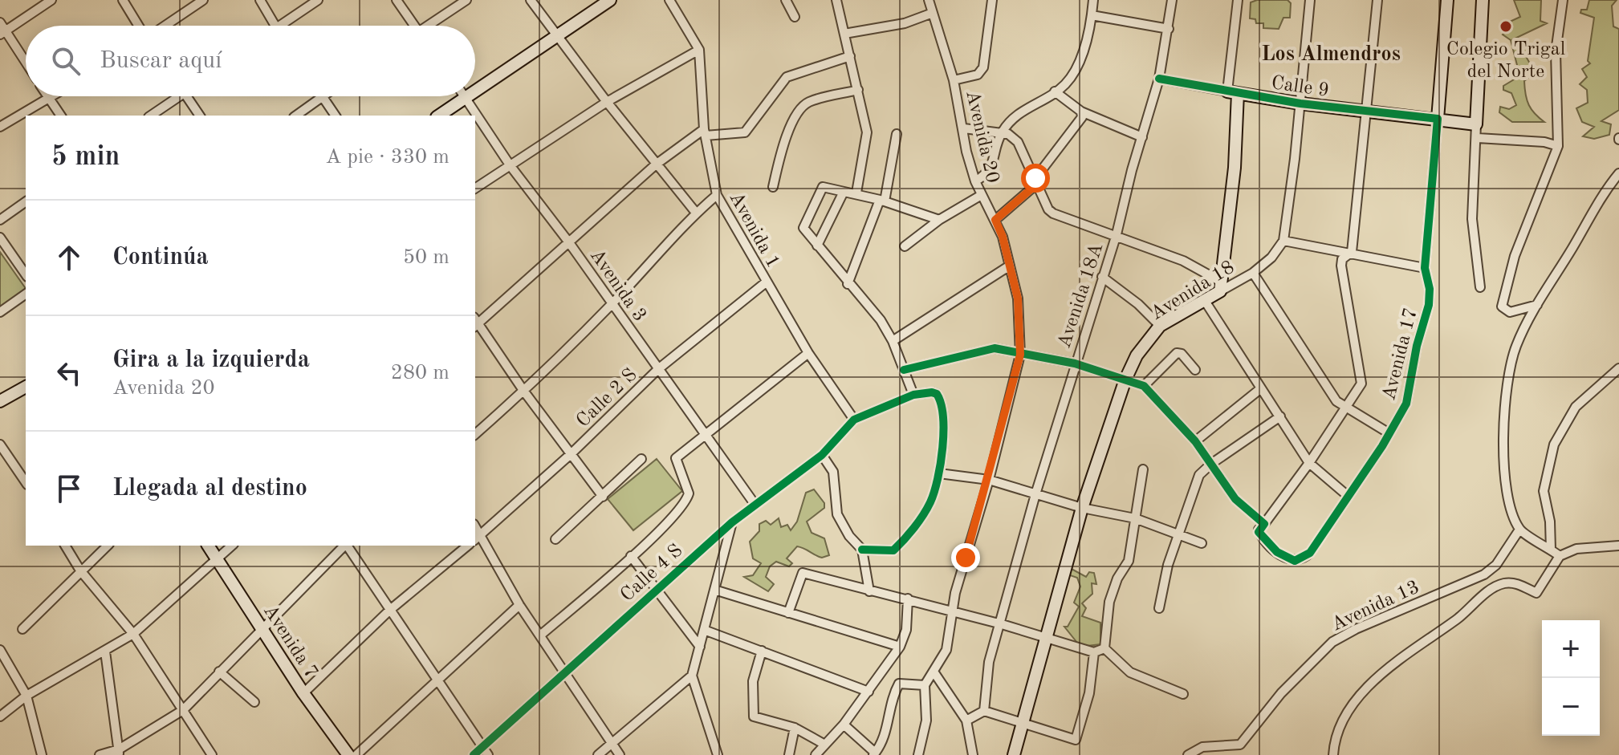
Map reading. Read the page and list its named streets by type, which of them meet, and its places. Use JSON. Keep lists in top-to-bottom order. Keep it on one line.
{"streets":{"street":["Calle 9","Avenida 20","Avenida 1","Avenida 3","Avenida 18","Avenida 18A","Avenida 17","Calle 2 S","Calle 4 S","Avenida 13","Avenida 7"]},"crossings":[["Calle 9","Avenida 18A"],["Calle 9","Avenida 17"],["Avenida 1","Calle 2 S"],["Avenida 1","Calle 4 S"],["Avenida 3","Calle 2 S"],["Avenida 3","Calle 4 S"],["Calle 2 S","Avenida 7"]],"districts":["Los Almendros"],"places":["Colegio Trigal del Norte"],"page":{"search":"Buscar aquí","heading":["5 min","A pie · 330 m"],"list":[["Continúa","50 m"],["Gira a la izquierda","Avenida 20","280 m"],"Llegada al destino"],"map_buttons":["+","−"]}}
